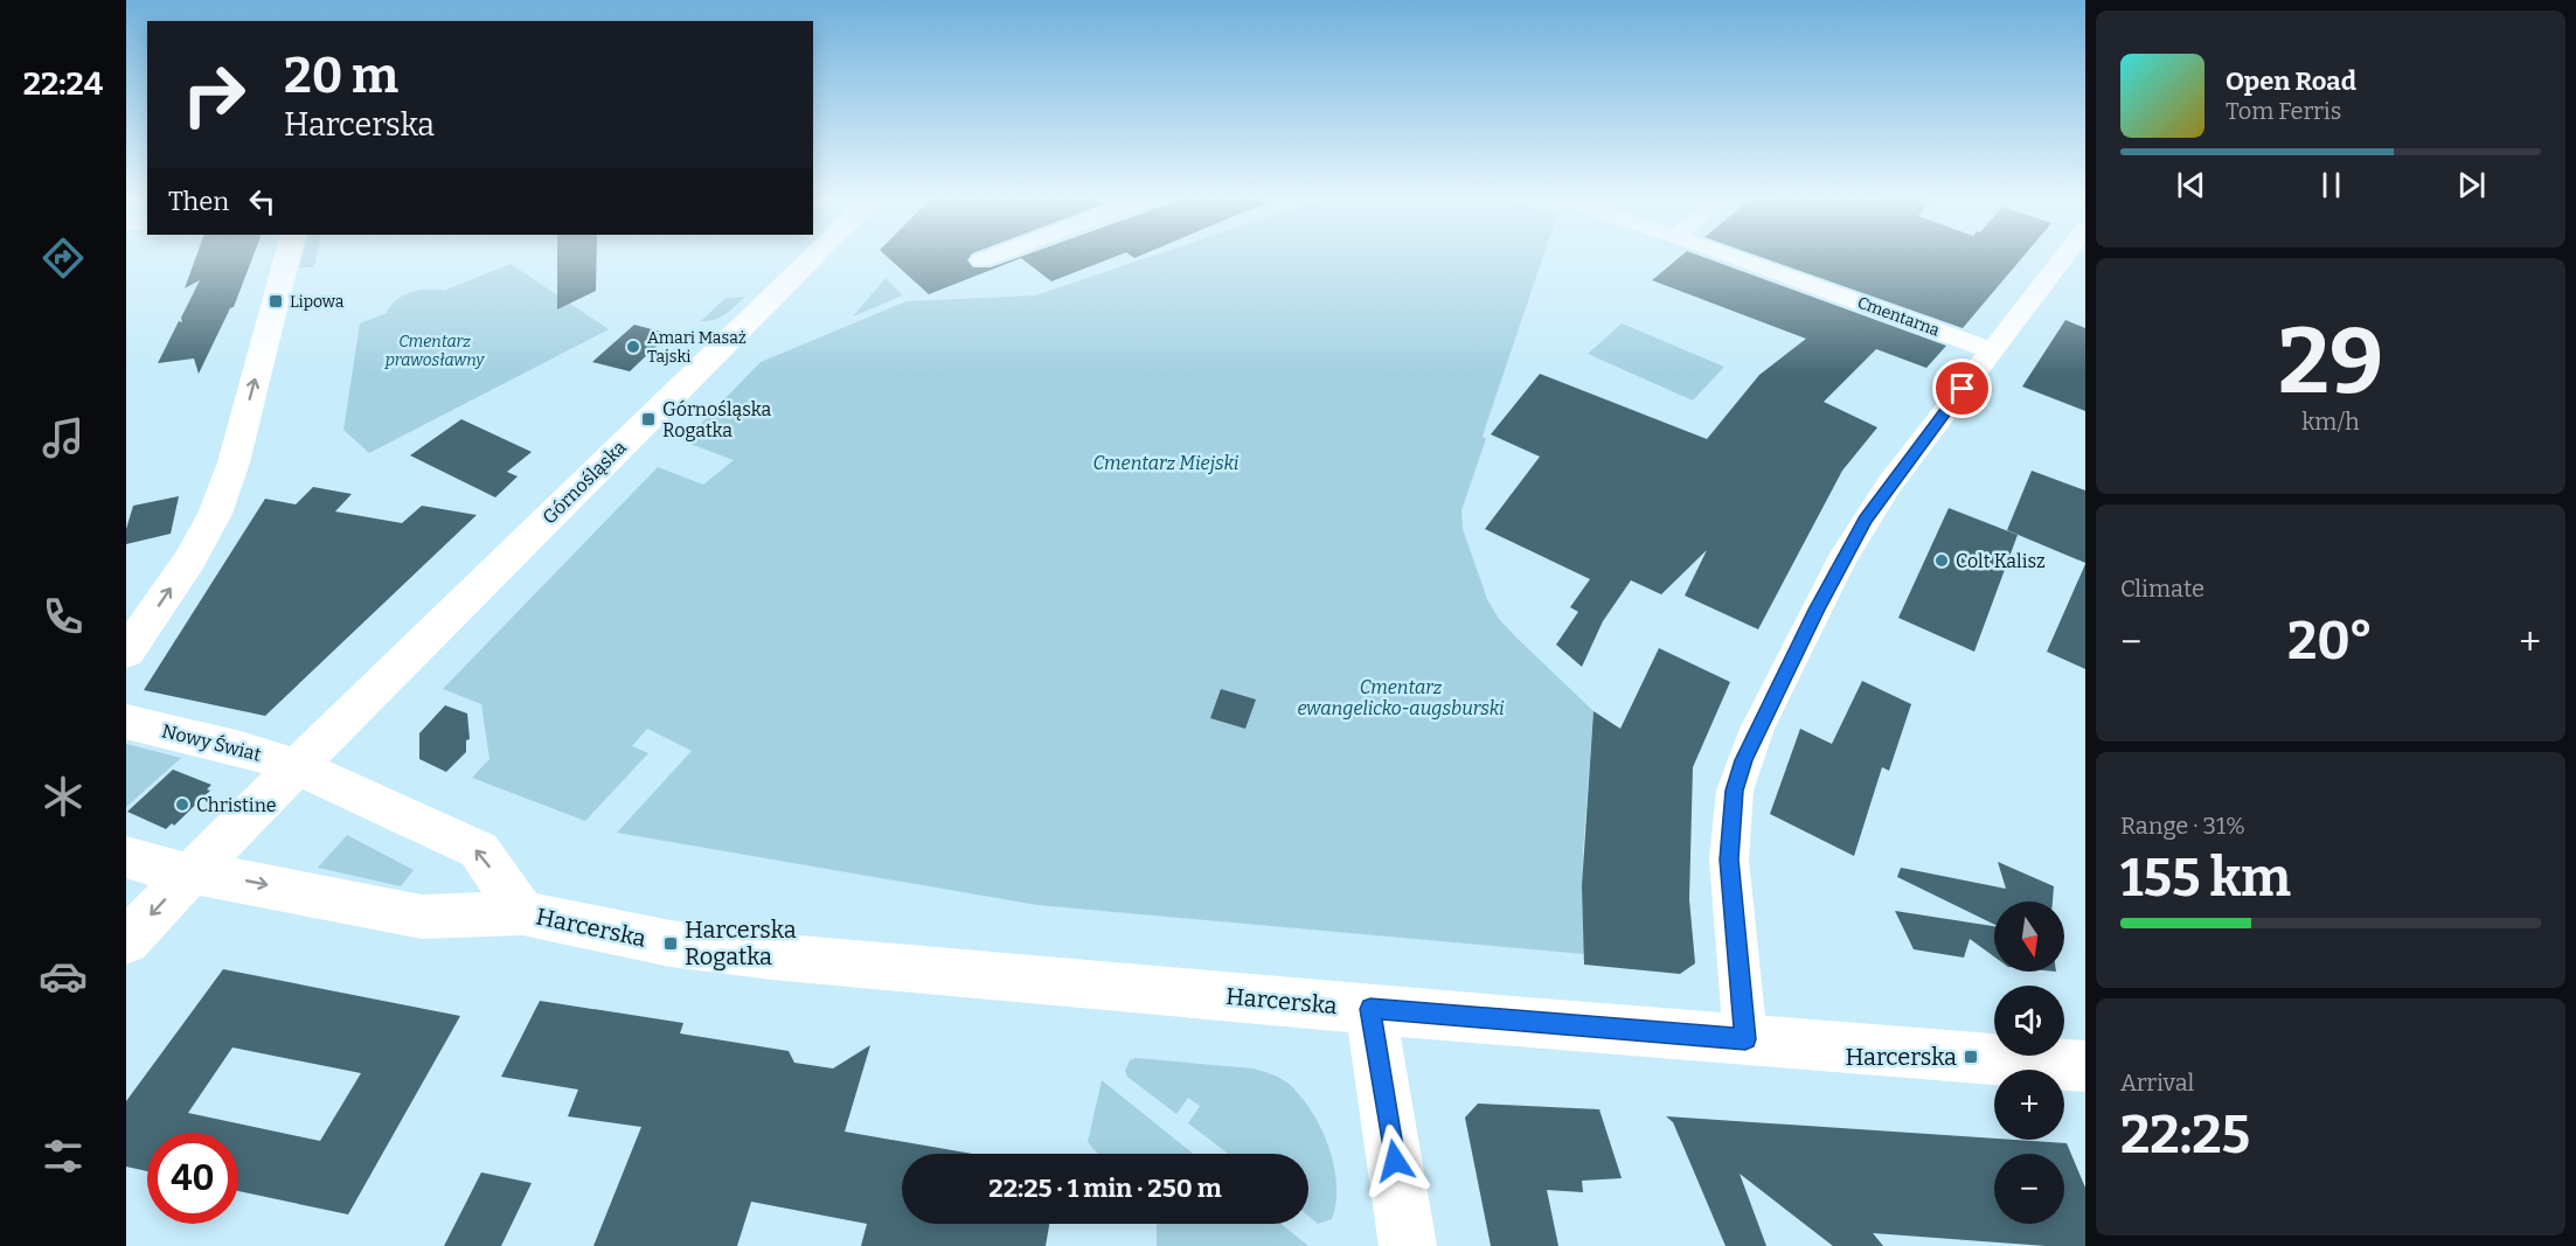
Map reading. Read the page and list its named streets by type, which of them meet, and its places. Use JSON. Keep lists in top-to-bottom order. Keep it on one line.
{"streets":{"street":["Cmentarna","Górnośląska","Nowy Świat","Harcerska"]},"crossings":[["Górnośląska","Nowy Świat"],["Górnośląska","Harcerska"],["Nowy Świat","Harcerska"]],"parks":["Cmentarz prawosławny","Cmentarz Miejski","Cmentarz ewangelicko-augsburski"],"places":{"transit":["Lipowa","Górnośląska Rogatka","Harcerska Rogatka","Harcerska"],"other":["Amari Masaż Tajski","Colt Kalisz","Christine"]},"north":"bottom","page":{"tabs":"22:24","turn":["20 m","Harcerska"],"song":["Open Road","Tom Ferris"],"then":"Then","tile":[["29","km/h"],"Climate",["Range · 31%","155 km"],["Arrival","22:25"]],"heat":["−","20°","+"],"map_buttons":["+","−"],"limit":"40","trip":"22:25 · 1 min · 250 m"}}
